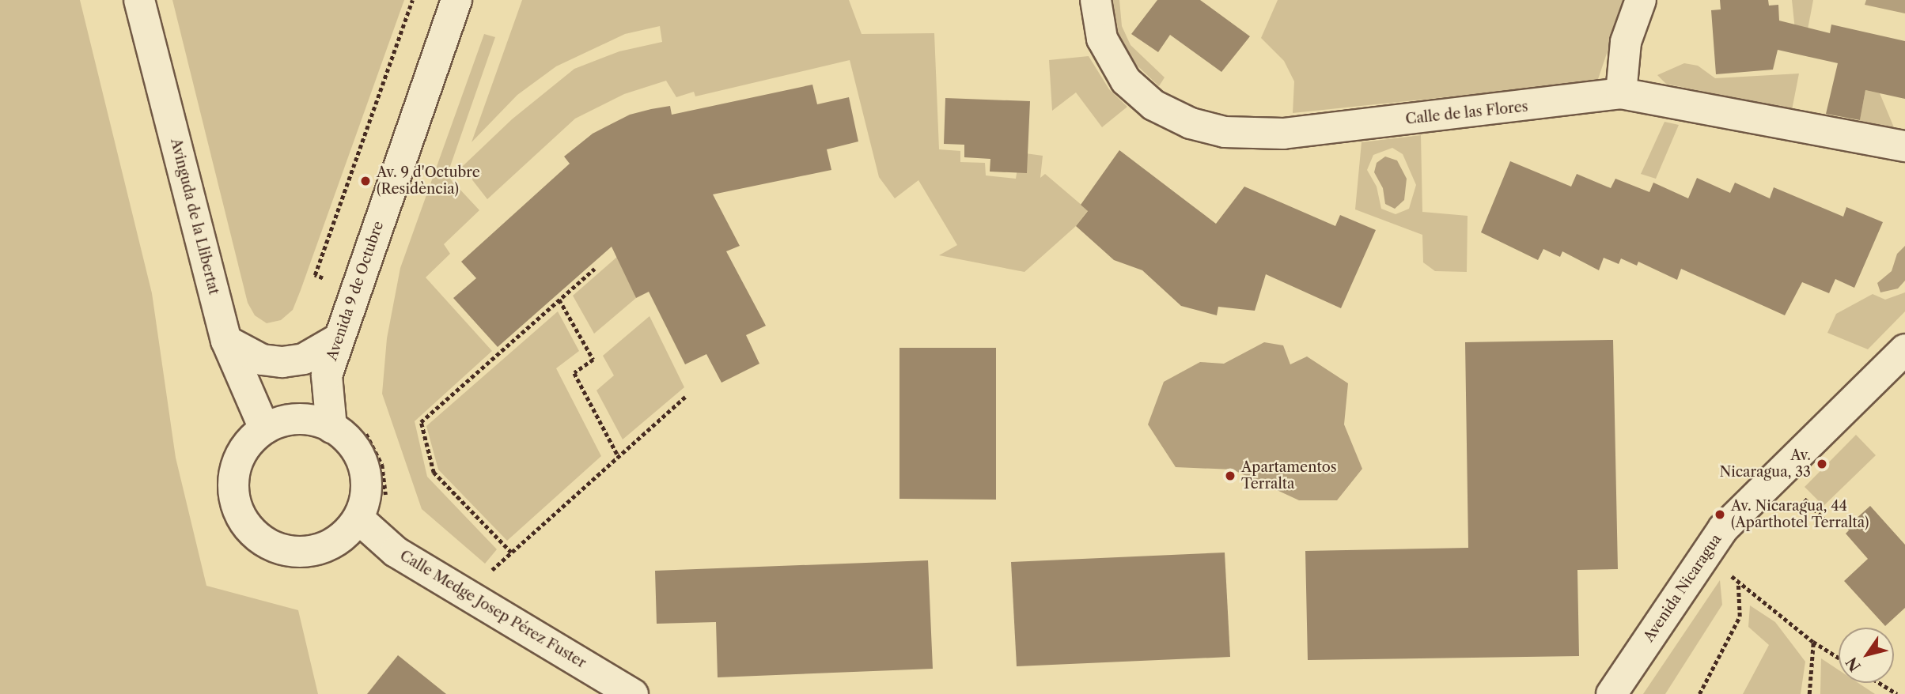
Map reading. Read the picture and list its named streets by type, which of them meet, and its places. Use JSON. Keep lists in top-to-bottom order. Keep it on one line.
{"streets":{"street":["Calle de las Flores","Avinguda de la Llibertat","Avenida 9 de Octubre","Avenida Nicaragua","Calle Medge Josep Pérez Fuster"]},"crossings":[["Avinguda de la Llibertat","Avenida 9 de Octubre"],["Avinguda de la Llibertat","Calle Medge Josep Pérez Fuster"],["Avenida 9 de Octubre","Calle Medge Josep Pérez Fuster"]],"places":["Av. 9 d'Octubre (Residència)","Av. Nicaragua, 33","Apartamentos Terralta","Av. Nicaragua, 44 (Aparthotel Terralta)"],"north":"bottom left"}
